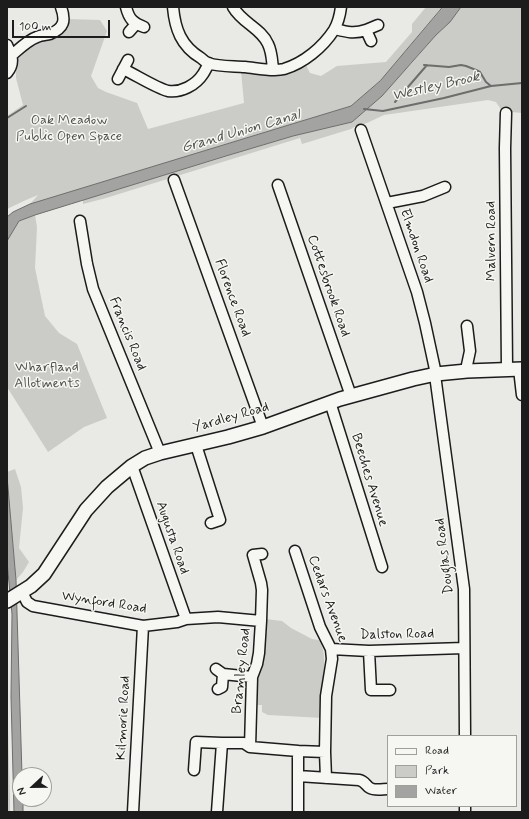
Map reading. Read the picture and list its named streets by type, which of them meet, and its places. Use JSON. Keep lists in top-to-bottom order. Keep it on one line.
{"streets":{"main road":["Yardley Road"],"street":["Malvern Road","Elmdon Road","Cottesbrook Road","Florence Road","Francis Road","Beeches Avenue","Augusta Road","Douglas Road","Cedars Avenue","Wynford Road","Dalston Road","Bramley Road","Kilmorie Road"]},"crossings":[["Malvern Road","Yardley Road"],["Elmdon Road","Yardley Road"],["Elmdon Road","Douglas Road"],["Cottesbrook Road","Yardley Road"],["Florence Road","Yardley Road"],["Francis Road","Yardley Road"],["Yardley Road","Beeches Avenue"],["Yardley Road","Augusta Road"],["Yardley Road","Douglas Road"],["Yardley Road","Wynford Road"],["Augusta Road","Wynford Road"],["Douglas Road","Dalston Road"],["Cedars Avenue","Dalston Road"],["Wynford Road","Bramley Road"],["Wynford Road","Kilmorie Road"]],"water":["Westley Brook","Grand Union Canal"],"parks":["Oak Meadow Public Open Space","Wharfland Allotments"],"legend":["Road","Park","Water"],"scale_bar":"100 m","north":"left"}
